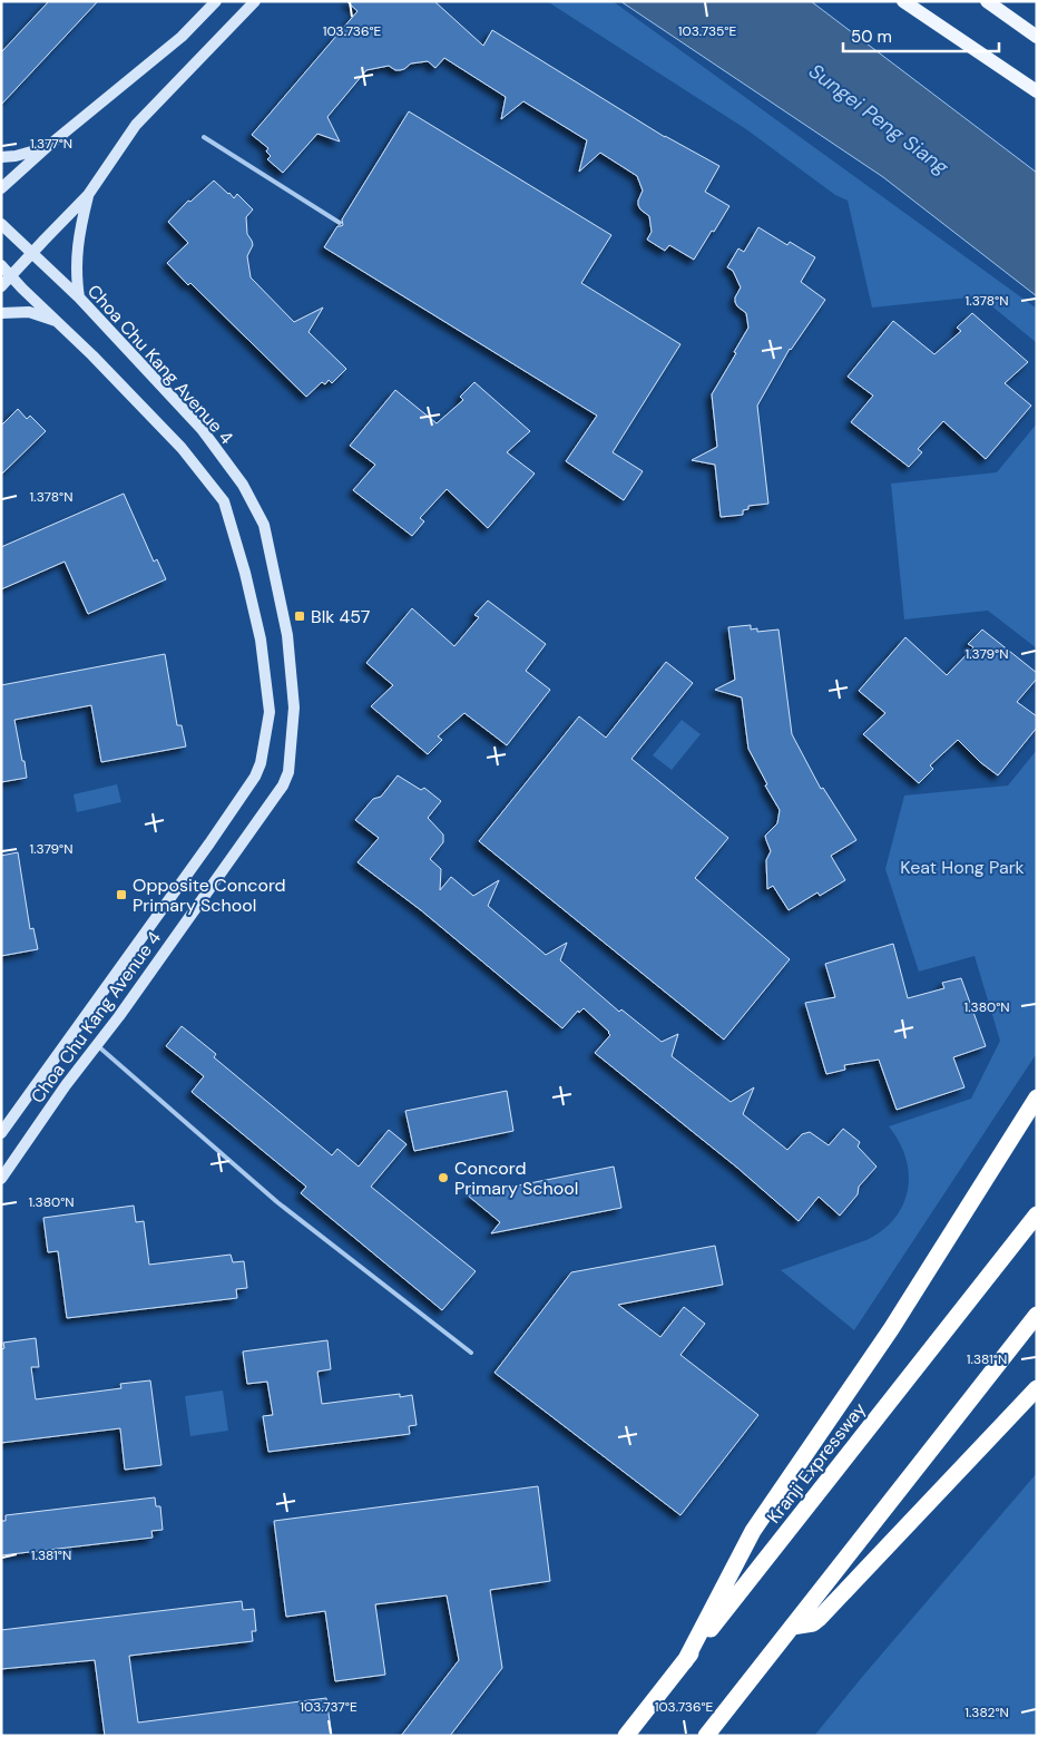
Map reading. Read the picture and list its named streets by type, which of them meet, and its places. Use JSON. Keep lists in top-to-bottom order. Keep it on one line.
{"streets":{"highway":["Kranji Expressway"],"street":["Choa Chu Kang Avenue 4"]},"water":["Sungei Peng Siang"],"parks":["Keat Hong Park"],"places":{"transit":["Blk 457","Opposite Concord Primary School"],"other":["Concord Primary School"]},"scale_bar":"50 m","coordinates":["103.736°E","103.735°E","1.377°N","1.378°N","1.379°N","1.380°N","1.381°N","103.737°E","1.382°N"]}
